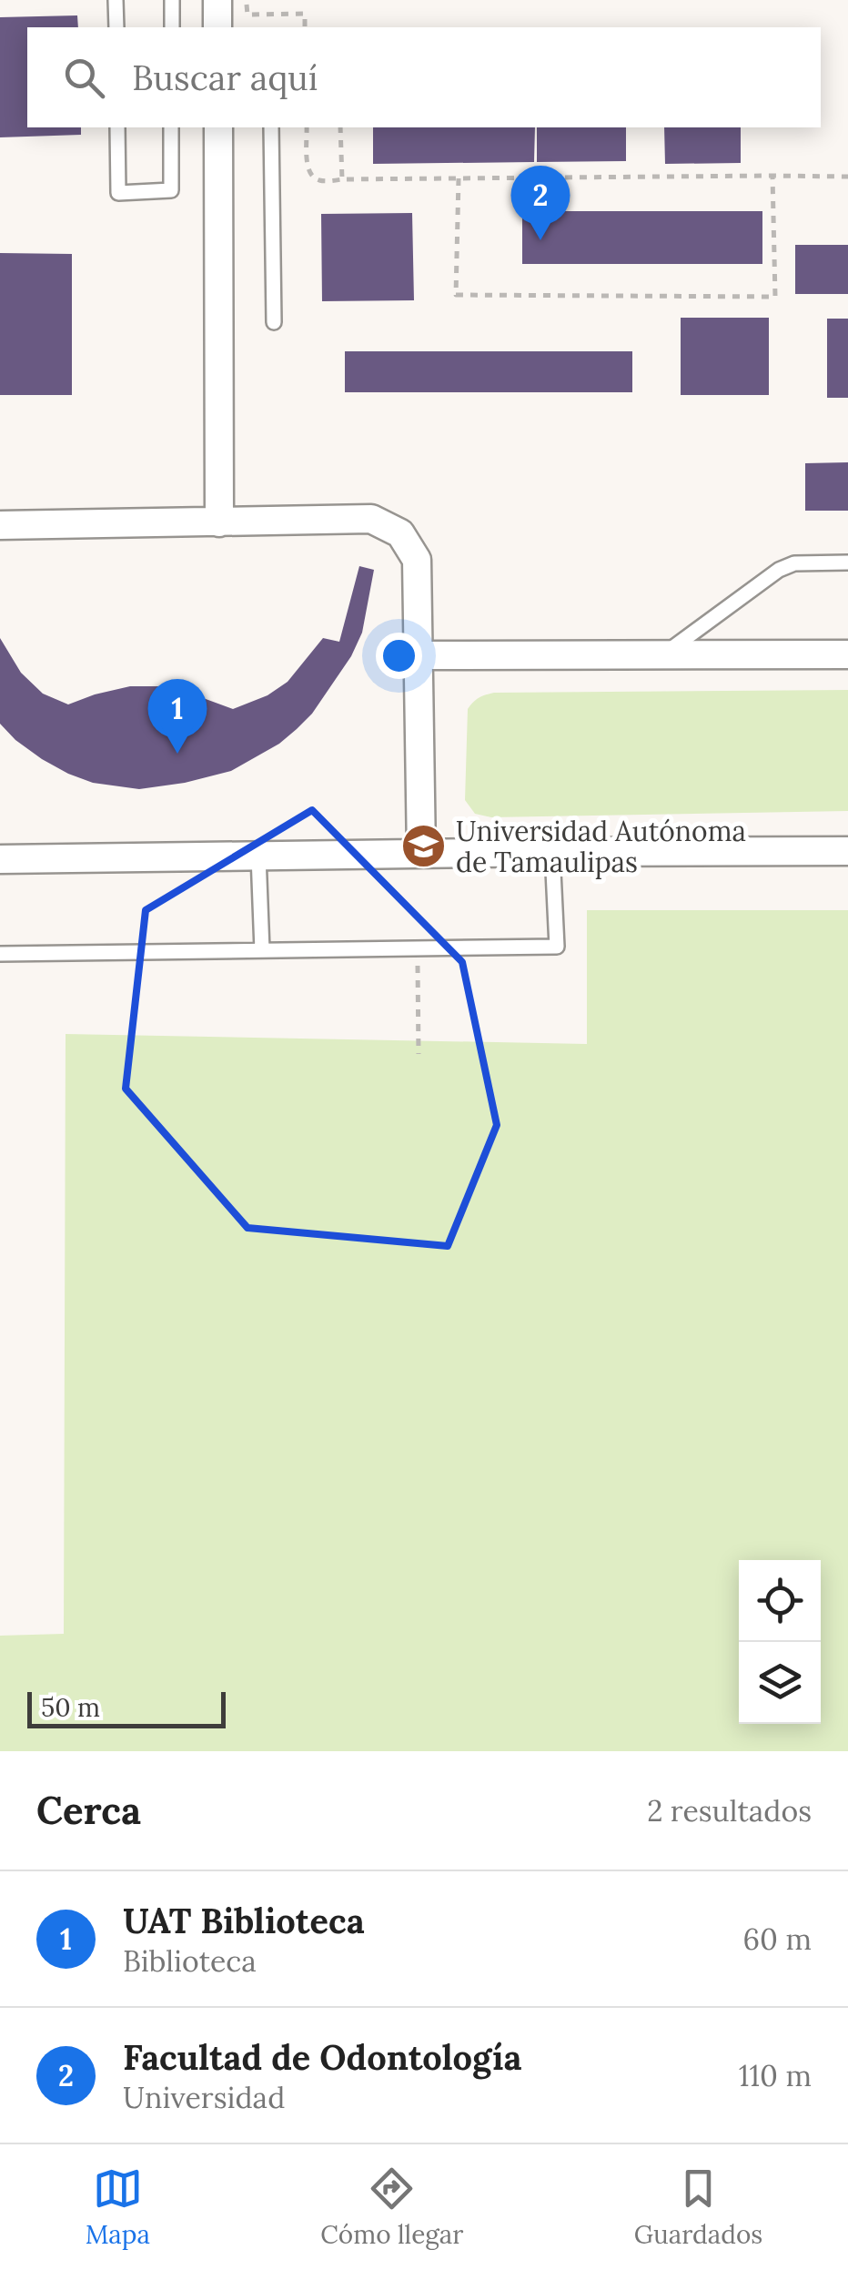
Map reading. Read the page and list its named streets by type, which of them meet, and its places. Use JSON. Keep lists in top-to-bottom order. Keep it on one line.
{"places":{"school or university":["Universidad Autónoma de Tamaulipas"]},"scale_bar":"50 m","page":{"search":"Buscar aquí","pins":["2","1"],"scale":"50 m","heading":["Cerca","2 resultados"],"list":[{"mark":"1","name":"UAT Biblioteca","note":"Biblioteca","value":"60 m"},{"mark":"2","name":"Facultad de Odontología","note":"Universidad","value":"110 m"}],"nav":["Mapa","Cómo llegar","Guardados"]}}
